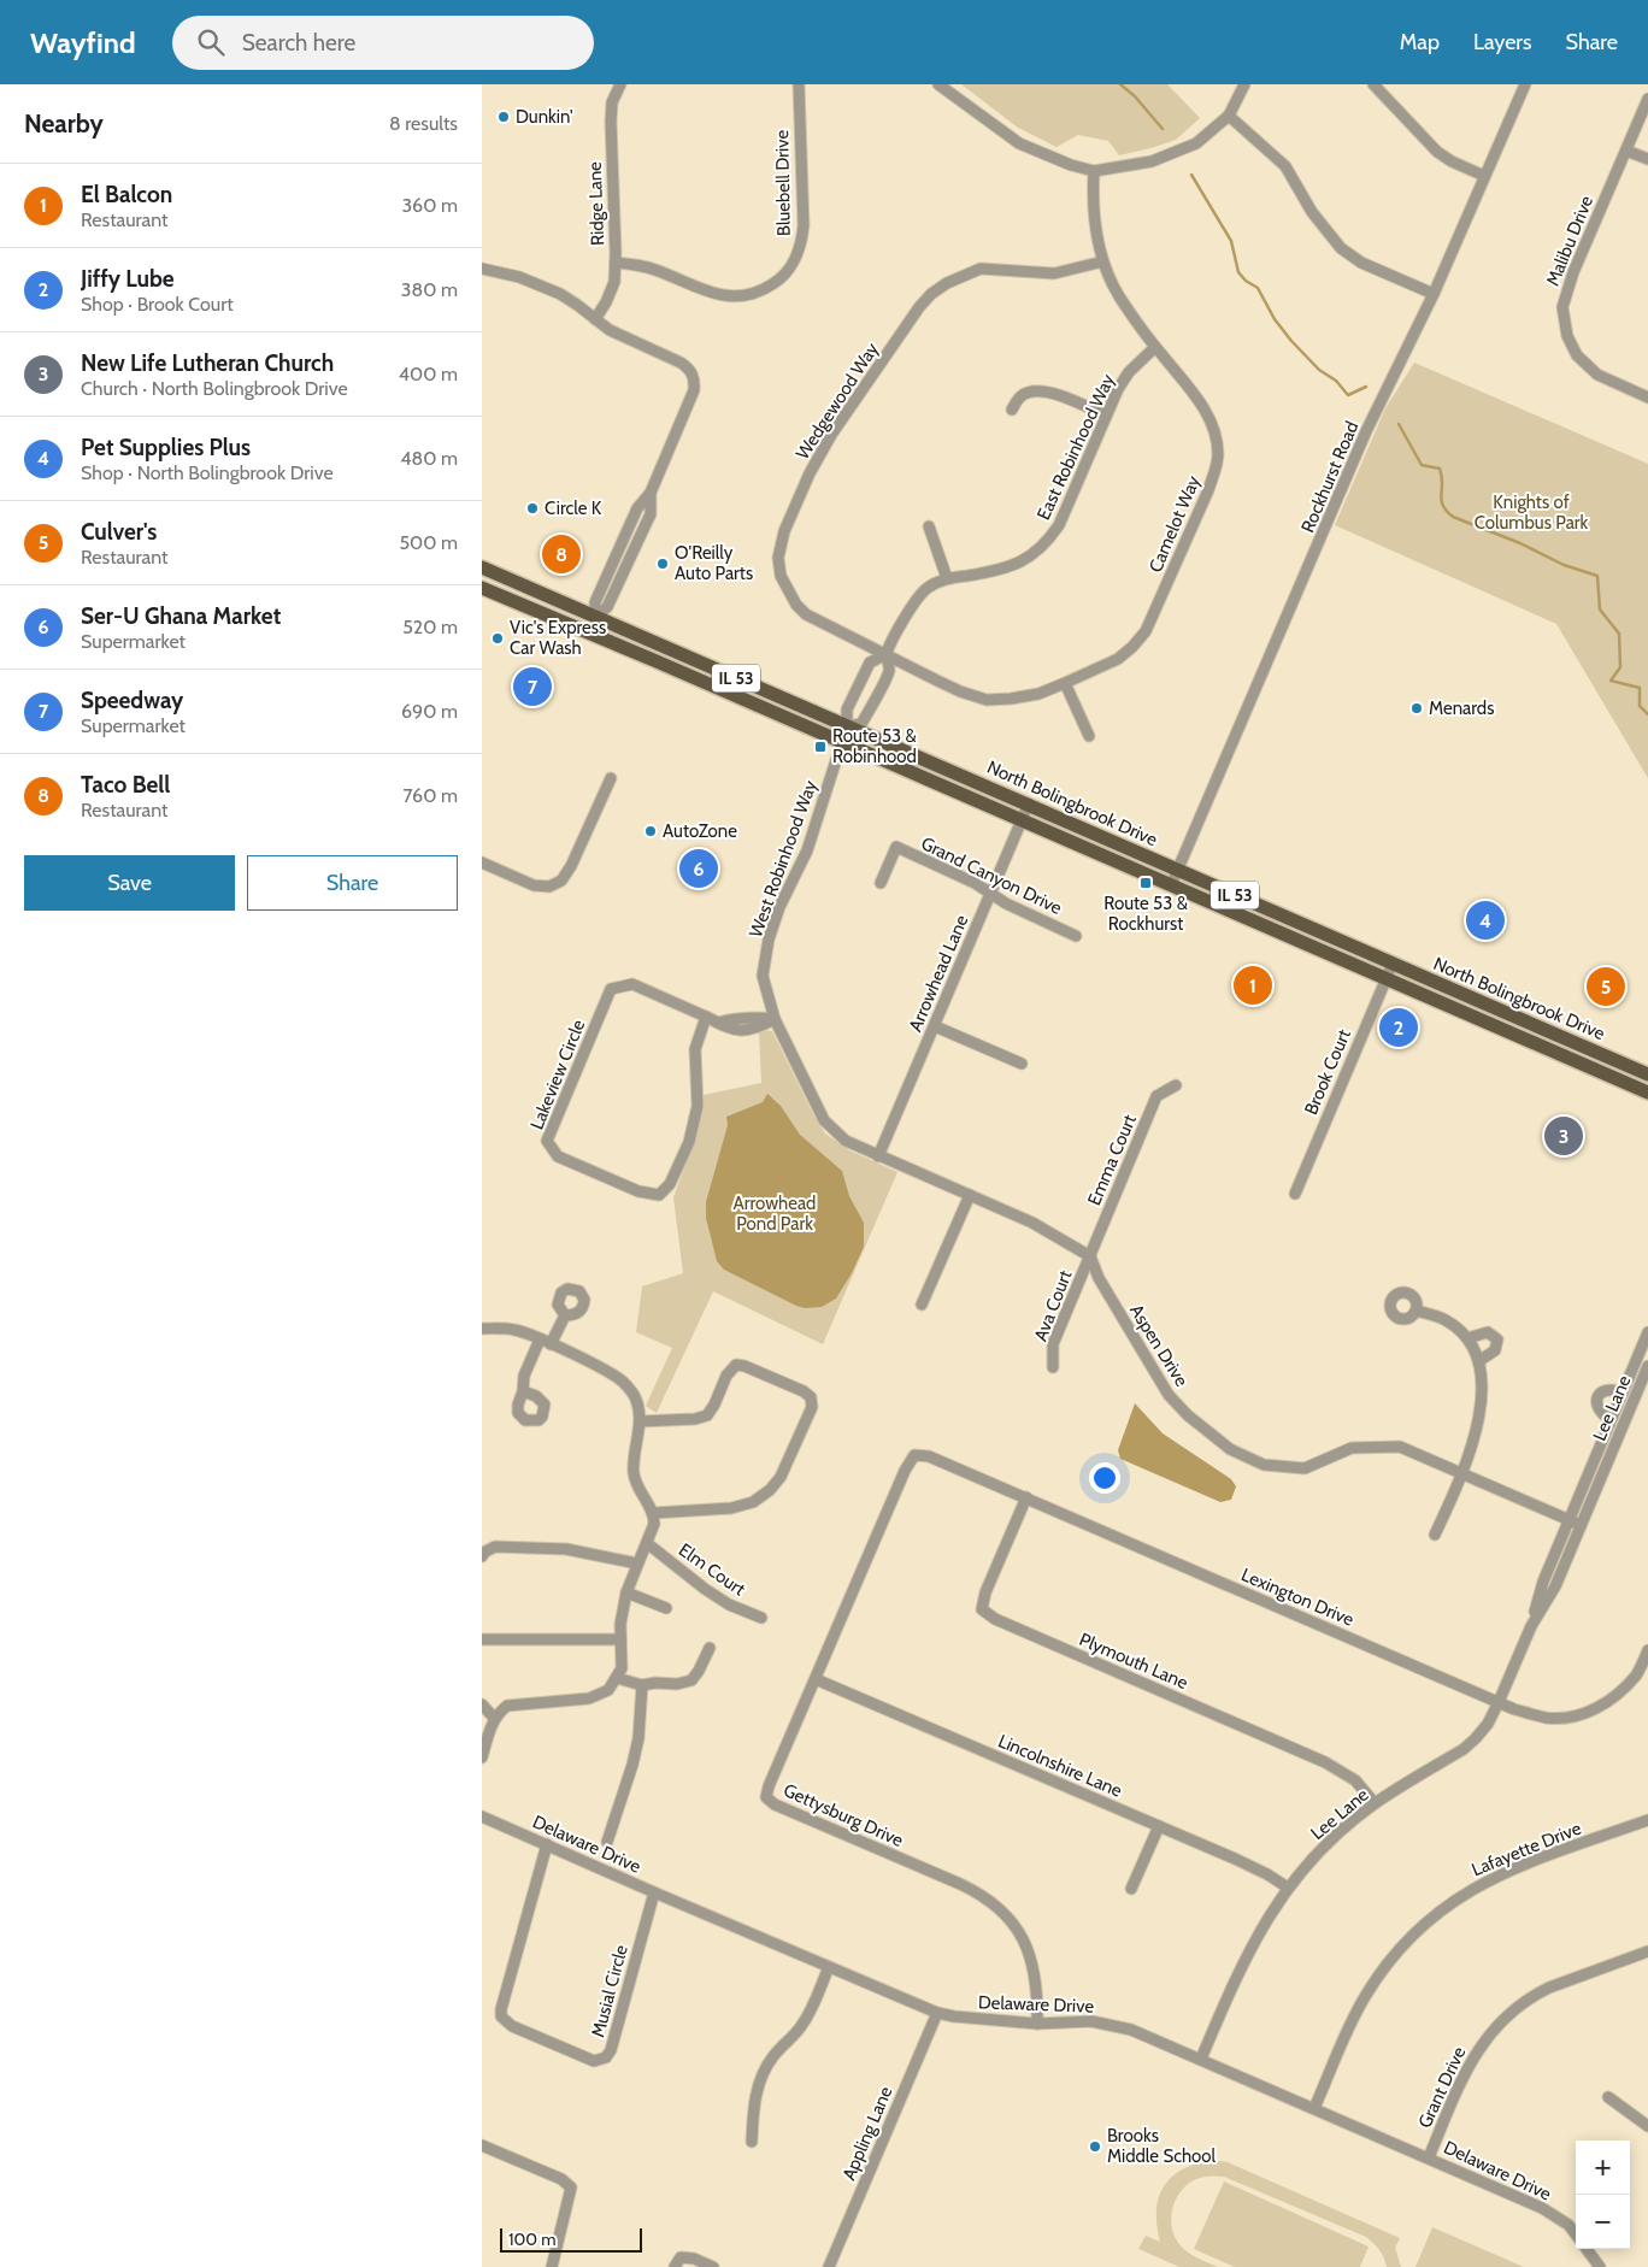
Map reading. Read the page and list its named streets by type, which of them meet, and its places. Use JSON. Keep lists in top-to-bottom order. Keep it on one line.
{"streets":{"main road":["IL 53","North Bolingbrook Drive"],"street":["Bluebell Drive","Ridge Lane","Malibu Drive","Wedgewood Way","East Robinhood Way","Rockhurst Road","Camelot Way","West Robinhood Way","Grand Canyon Drive","Arrowhead Lane","Brook Court","Lakeview Circle","Emma Court","Ava Court","Aspen Drive","Lee Lane","Elm Court","Lexington Drive","Plymouth Lane","Lincolnshire Lane","Gettysburg Drive","Delaware Drive","Lafayette Drive","Musial Circle","Grant Drive","Appling Lane"]},"crossings":[["Bluebell Drive","Ridge Lane"],["Wedgewood Way","East Robinhood Way"],["Wedgewood Way","Camelot Way"],["East Robinhood Way","Camelot Way"],["East Robinhood Way","North Bolingbrook Drive"],["East Robinhood Way","West Robinhood Way"],["Rockhurst Road","North Bolingbrook Drive"],["North Bolingbrook Drive","West Robinhood Way"],["North Bolingbrook Drive","Arrowhead Lane"],["North Bolingbrook Drive","Brook Court"],["West Robinhood Way","Arrowhead Lane"],["West Robinhood Way","Lakeview Circle"],["West Robinhood Way","Emma Court"],["West Robinhood Way","Ava Court"],["West Robinhood Way","Aspen Drive"],["Grand Canyon Drive","Arrowhead Lane"],["Emma Court","Ava Court"],["Emma Court","Aspen Drive"],["Ava Court","Aspen Drive"],["Aspen Drive","Lee Lane"],["Lee Lane","Lexington Drive"],["Lee Lane","Plymouth Lane"],["Lee Lane","Lincolnshire Lane"],["Lee Lane","Delaware Drive"],["Lexington Drive","Plymouth Lane"],["Lexington Drive","Gettysburg Drive"],["Lincolnshire Lane","Gettysburg Drive"],["Gettysburg Drive","Delaware Drive"],["Delaware Drive","Lafayette Drive"],["Delaware Drive","Musial Circle"],["Delaware Drive","Grant Drive"],["Delaware Drive","Appling Lane"]],"parks":["Knights of Columbus Park","Arrowhead Pond Park"],"places":{"other":["Dunkin'","Circle K","O'Reilly Auto Parts","Vic's Express Car Wash","Menards","AutoZone","Brooks Middle School"],"transit":["Route 53 & Robinhood","Route 53 & Rockhurst"]},"scale_bar":"100 m","page":{"header":"Wayfind","search":"Search here","nav":["Map","Layers","Share"],"heading":["Nearby","8 results"],"list":[{"mark":"1","name":"El Balcon","note":"Restaurant","value":"360 m"},{"mark":"2","name":"Jiffy Lube","note":"Shop · Brook Court","value":"380 m"},{"mark":"3","name":"New Life Lutheran Church","note":"Church · North Bolingbrook Drive","value":"400 m"},{"mark":"4","name":"Pet Supplies Plus","note":"Shop · North Bolingbrook Drive","value":"480 m"},{"mark":"5","name":"Culver's","note":"Restaurant","value":"500 m"},{"mark":"6","name":"Ser-U Ghana Market","note":"Supermarket","value":"520 m"},{"mark":"7","name":"Speedway","note":"Supermarket","value":"690 m"},{"mark":"8","name":"Taco Bell","note":"Restaurant","value":"760 m"}],"pins":["8","7","6","4","1","5","2","3"],"buttons":["Save","Share"],"map_buttons":["+","−"],"scale":"100 m"}}
